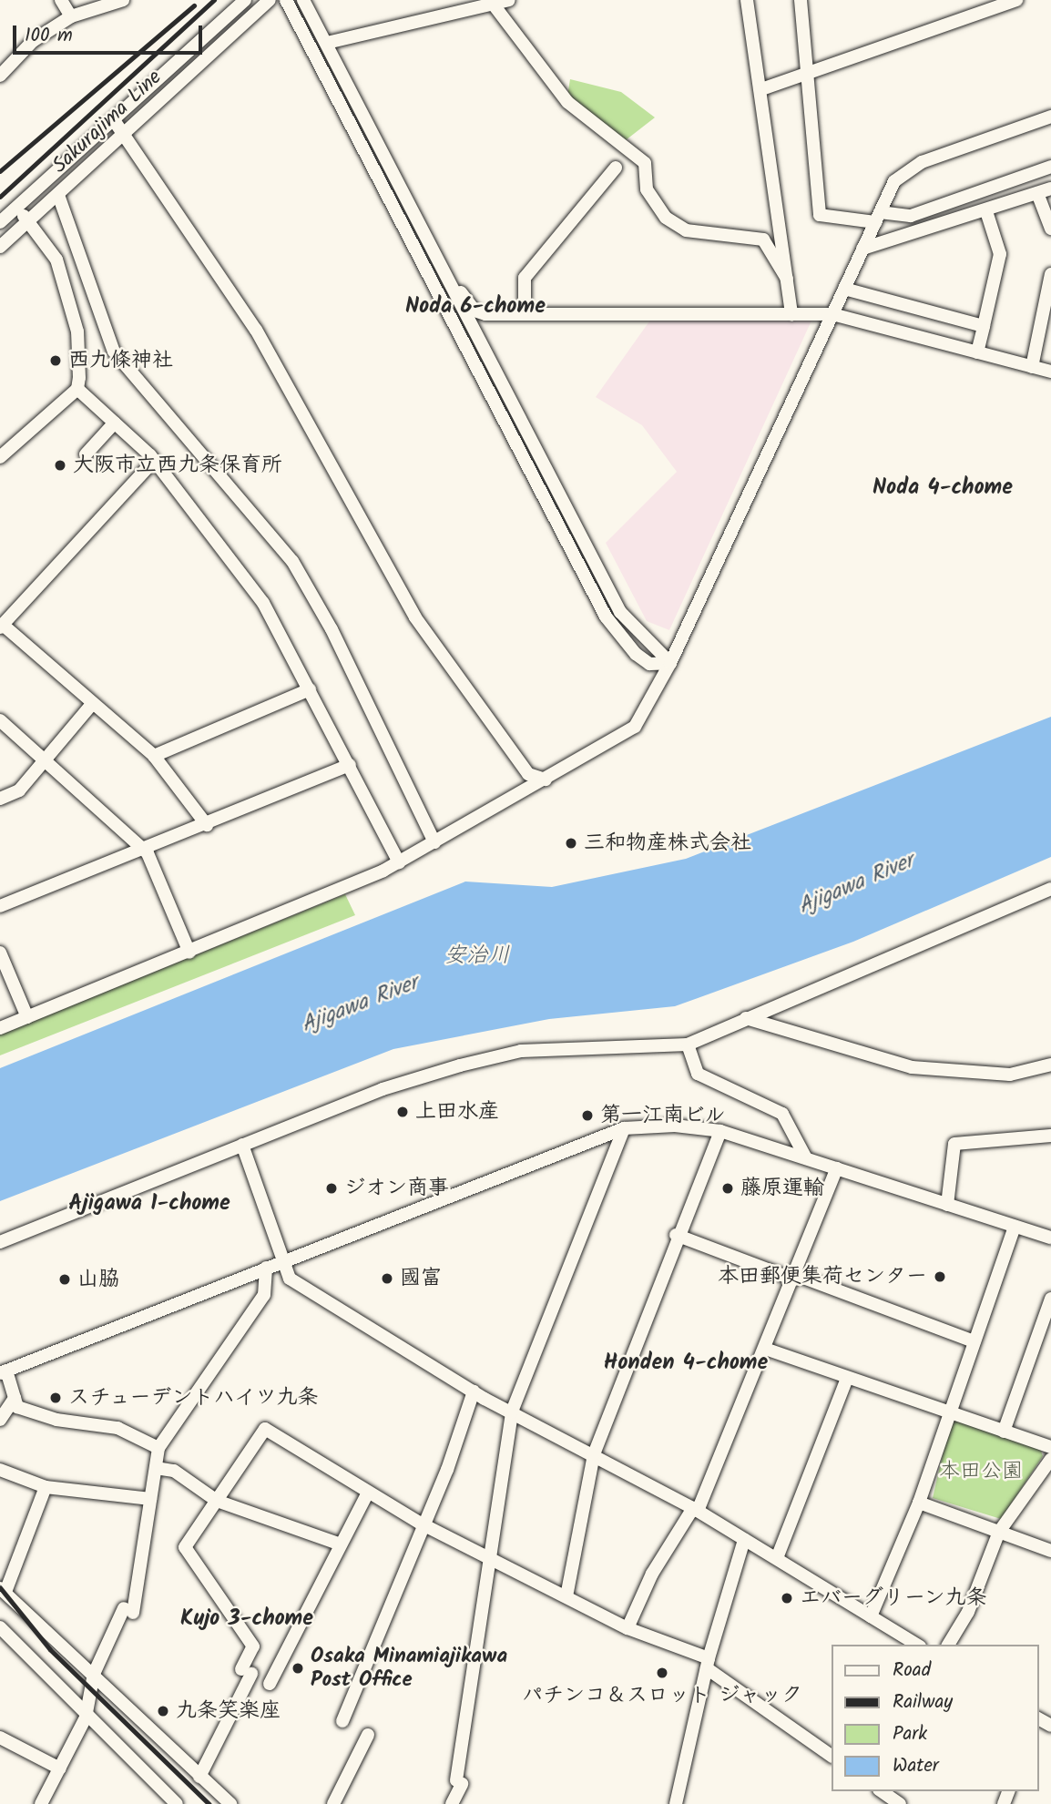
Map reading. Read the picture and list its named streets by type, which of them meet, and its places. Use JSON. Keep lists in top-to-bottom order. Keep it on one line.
{"streets":{"street":["Sakurajima Line"]},"districts":["Noda 6-chome","Noda 4-chome","Ajigawa 1-chome","Honden 4-chome","Kujo 3-chome"],"water":["Ajigawa River","安治川"],"parks":["本田公園"],"places":["西九條神社","大阪市立西九条保育所","三和物産株式会社","上田水産","第一江南ビル","ジオン商事","藤原運輸","本田郵便集荷センター","國富","山脇","スチューデントハイツ九条","エバーグリーン九条","Osaka Minamiajikawa Post Office","パチンコ＆スロット ジャック","九条笑楽座"],"legend":["Road","Railway","Park","Water"],"scale_bar":"100 m"}
